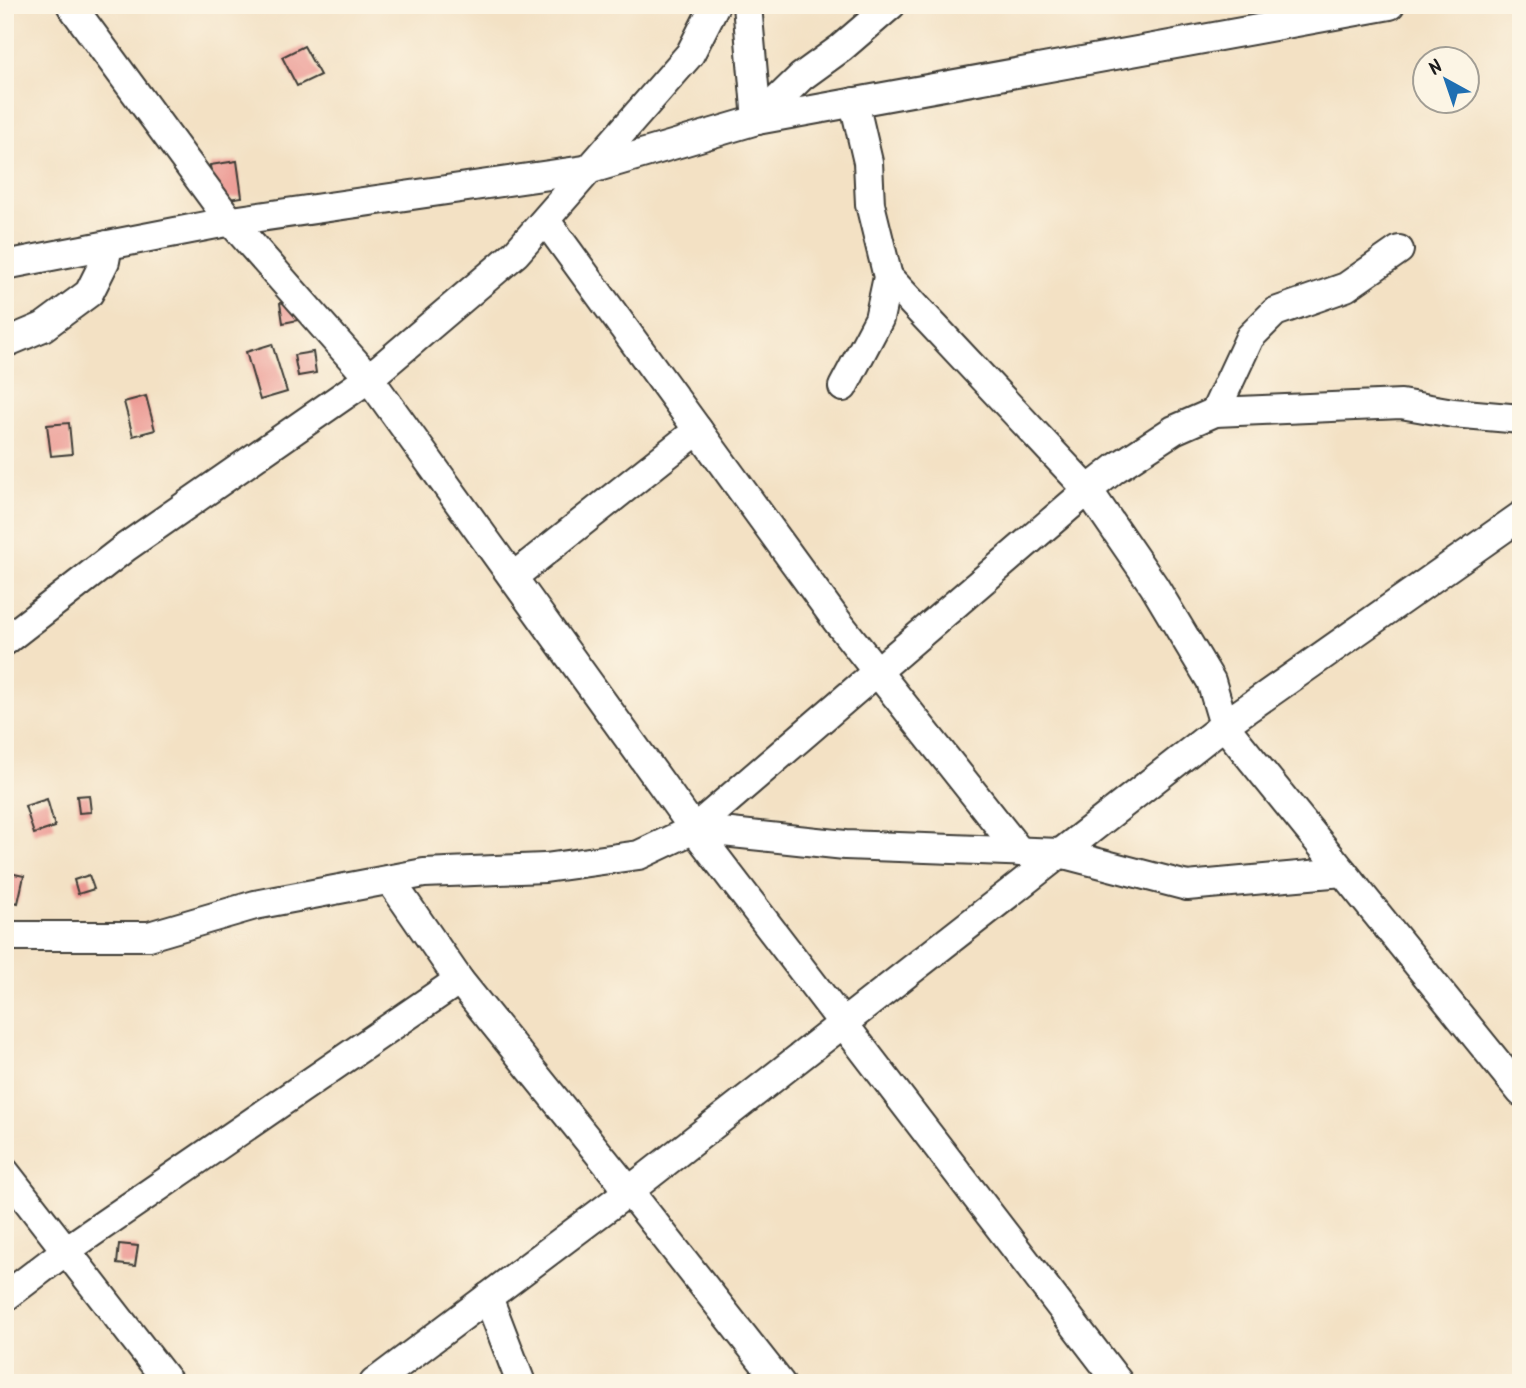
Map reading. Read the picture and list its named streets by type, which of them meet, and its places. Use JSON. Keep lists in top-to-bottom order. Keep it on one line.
{"north":"top left"}
